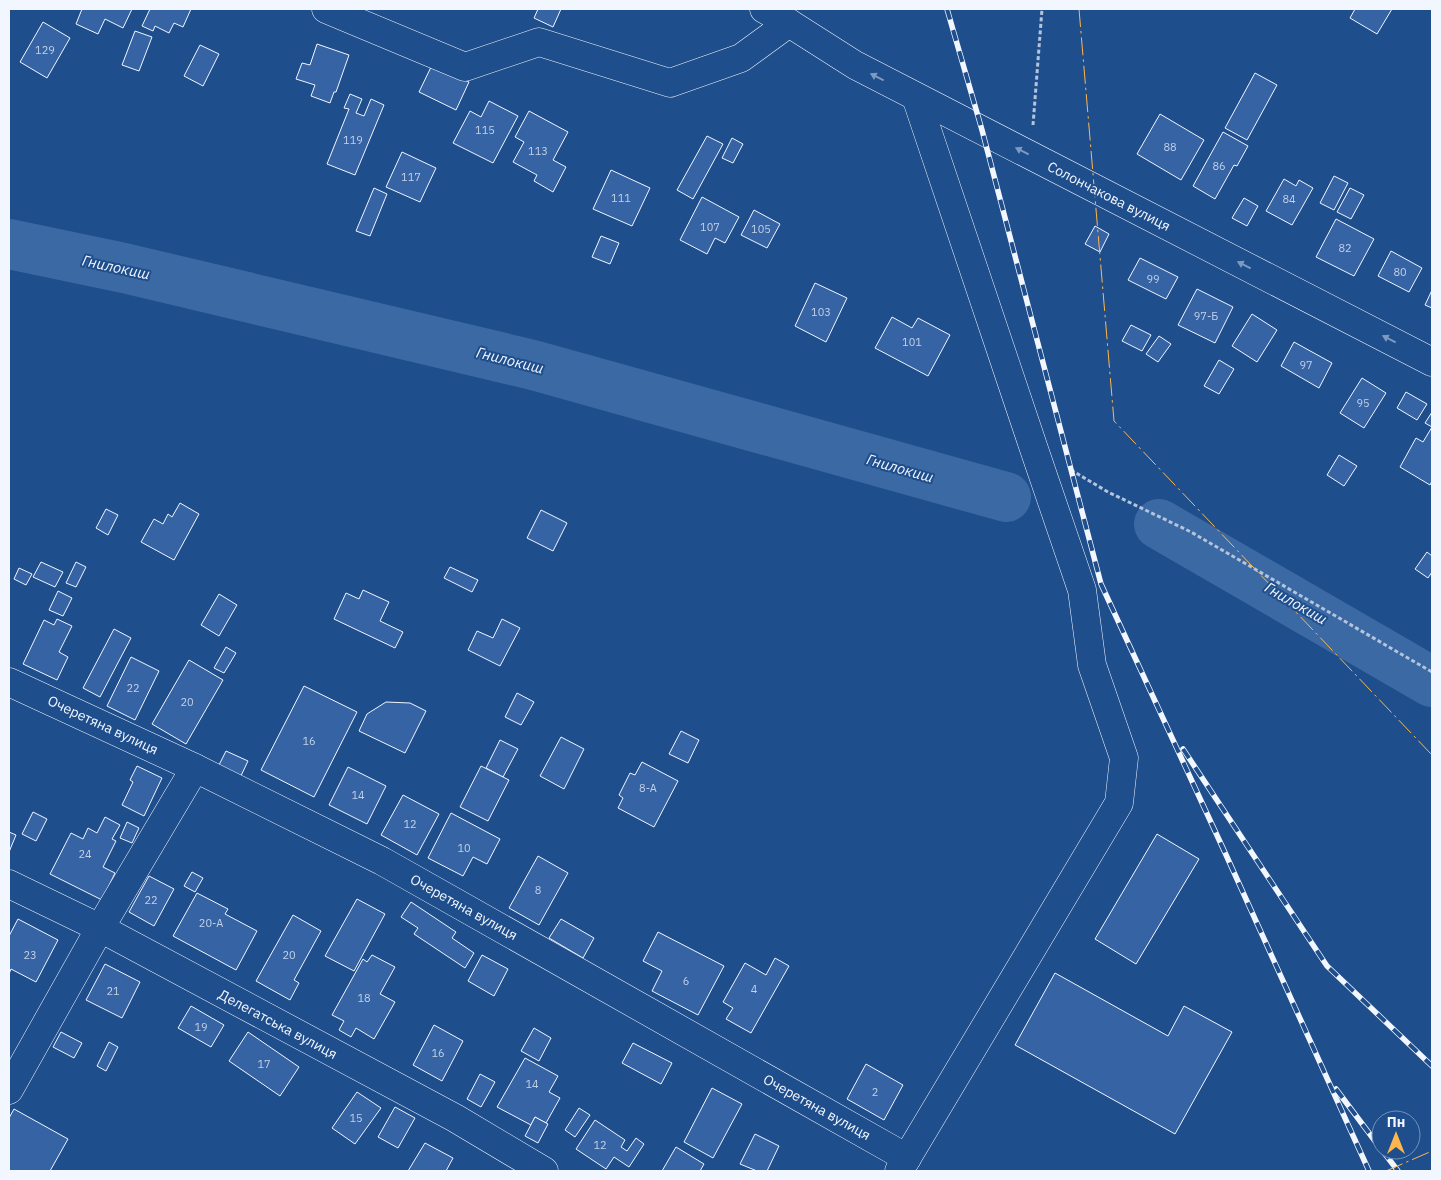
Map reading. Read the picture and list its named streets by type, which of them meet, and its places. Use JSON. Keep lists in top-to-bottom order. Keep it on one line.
{"streets":{"street":["Солончакова вулиця","Очеретяна вулиця","Делегатська вулиця"]},"one_way":["Солончакова вулиця"],"water":["Гнилокиш"],"house_numbers":["129","115","119","88","113","86","117","111","84","107","105","82","80","99","103","97-Б","101","97","95","22","20","16","8-А","14","12","10","24","8","22","20-А","23","20","6","4","21","18","19","16","17","14","2","15","12"],"north":"top"}
